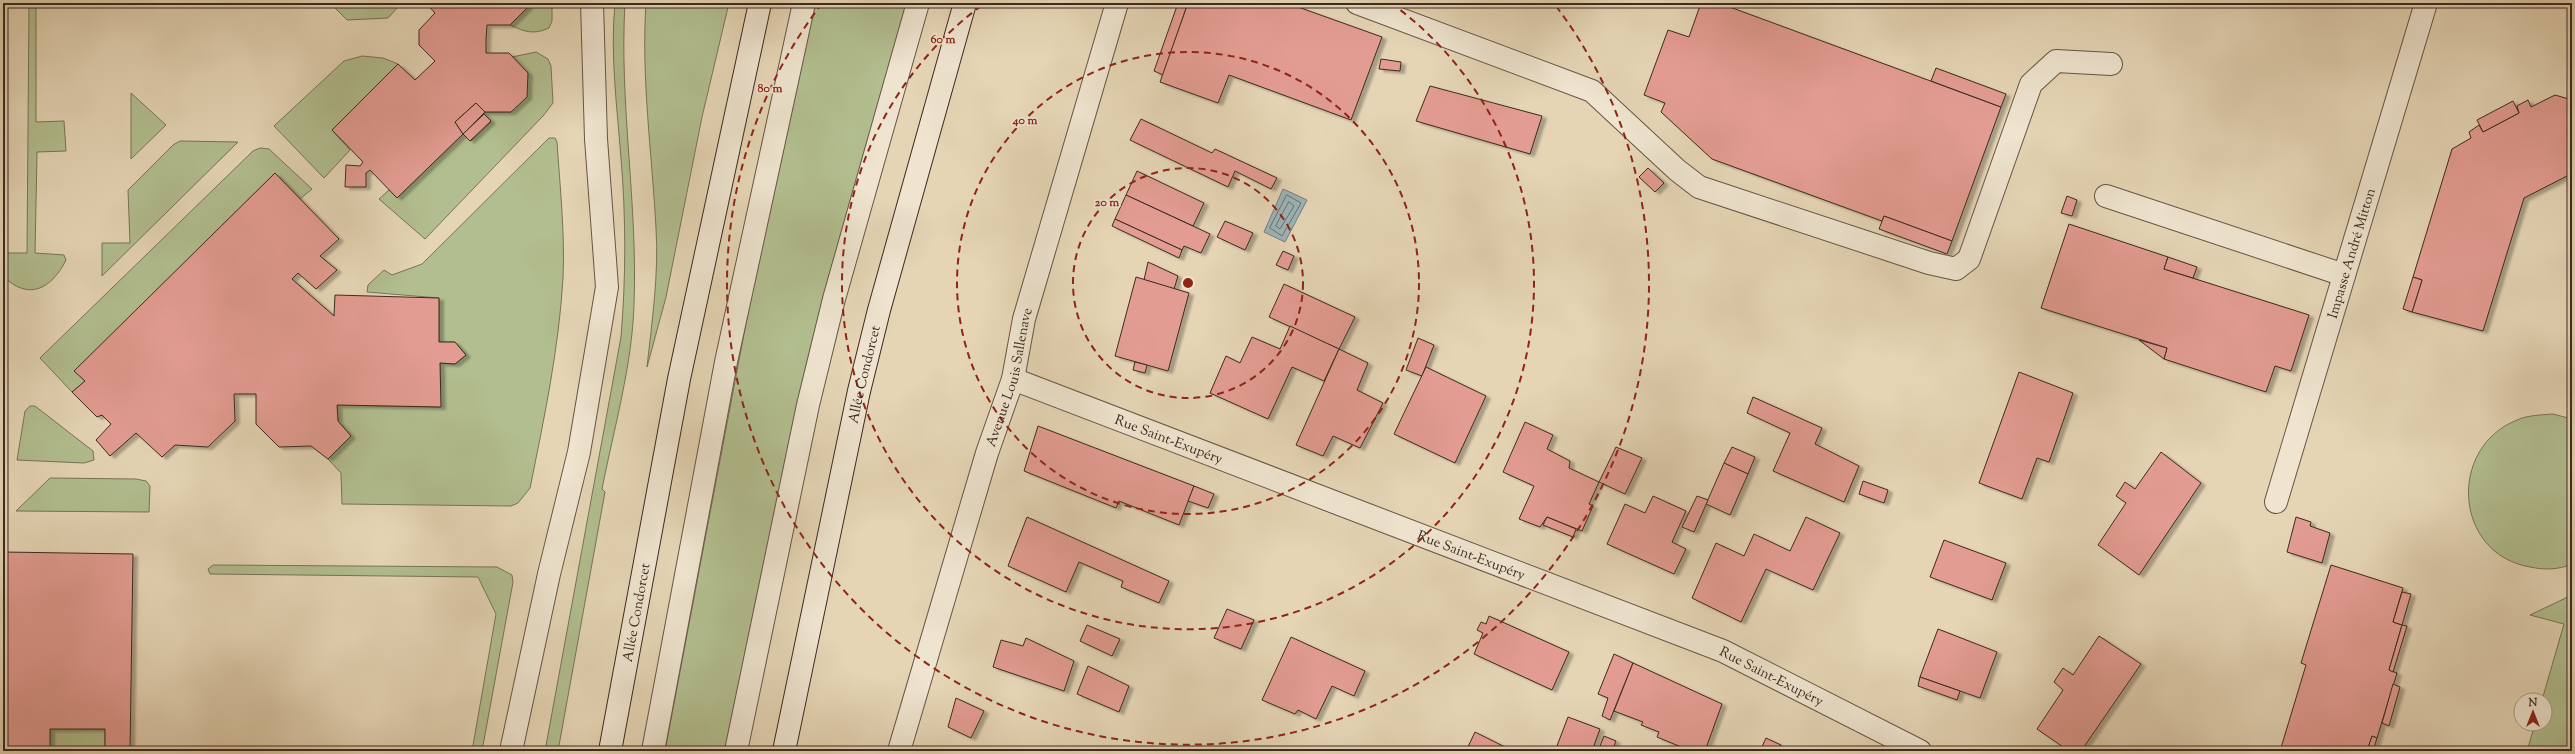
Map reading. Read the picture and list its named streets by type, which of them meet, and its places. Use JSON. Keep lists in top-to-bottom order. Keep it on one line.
{"streets":{"street":["Impasse André Mitton","Allée Condorcet","Avenue Louis Sallenave","Rue Saint-Exupéry"]},"crossings":[["Avenue Louis Sallenave","Rue Saint-Exupéry"]],"north":"top","rings":["60 m","80 m","40 m","20 m"]}
